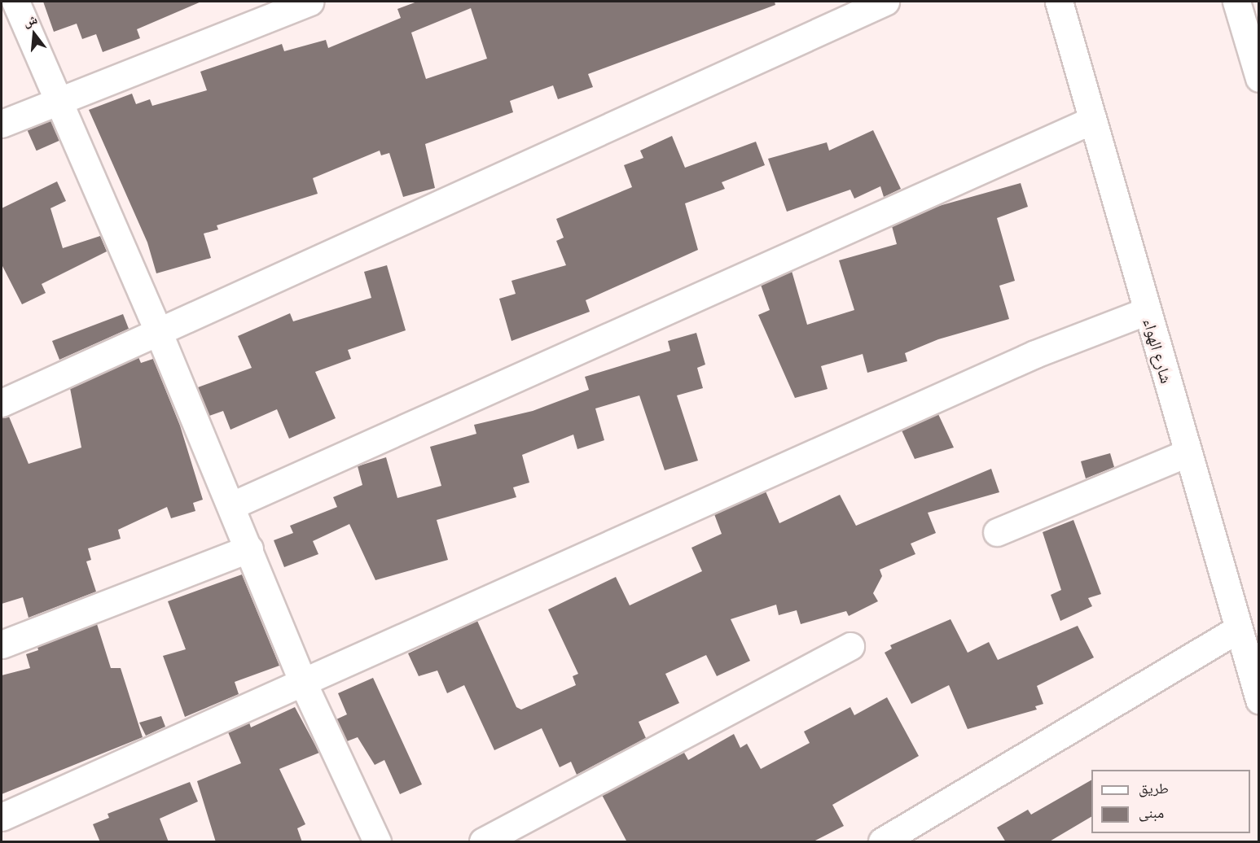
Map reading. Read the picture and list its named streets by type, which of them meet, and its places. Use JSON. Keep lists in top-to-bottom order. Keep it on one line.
{"streets":{"street":["شارع الهواء"]},"legend":["طريق","مبنى"],"north":"top"}
